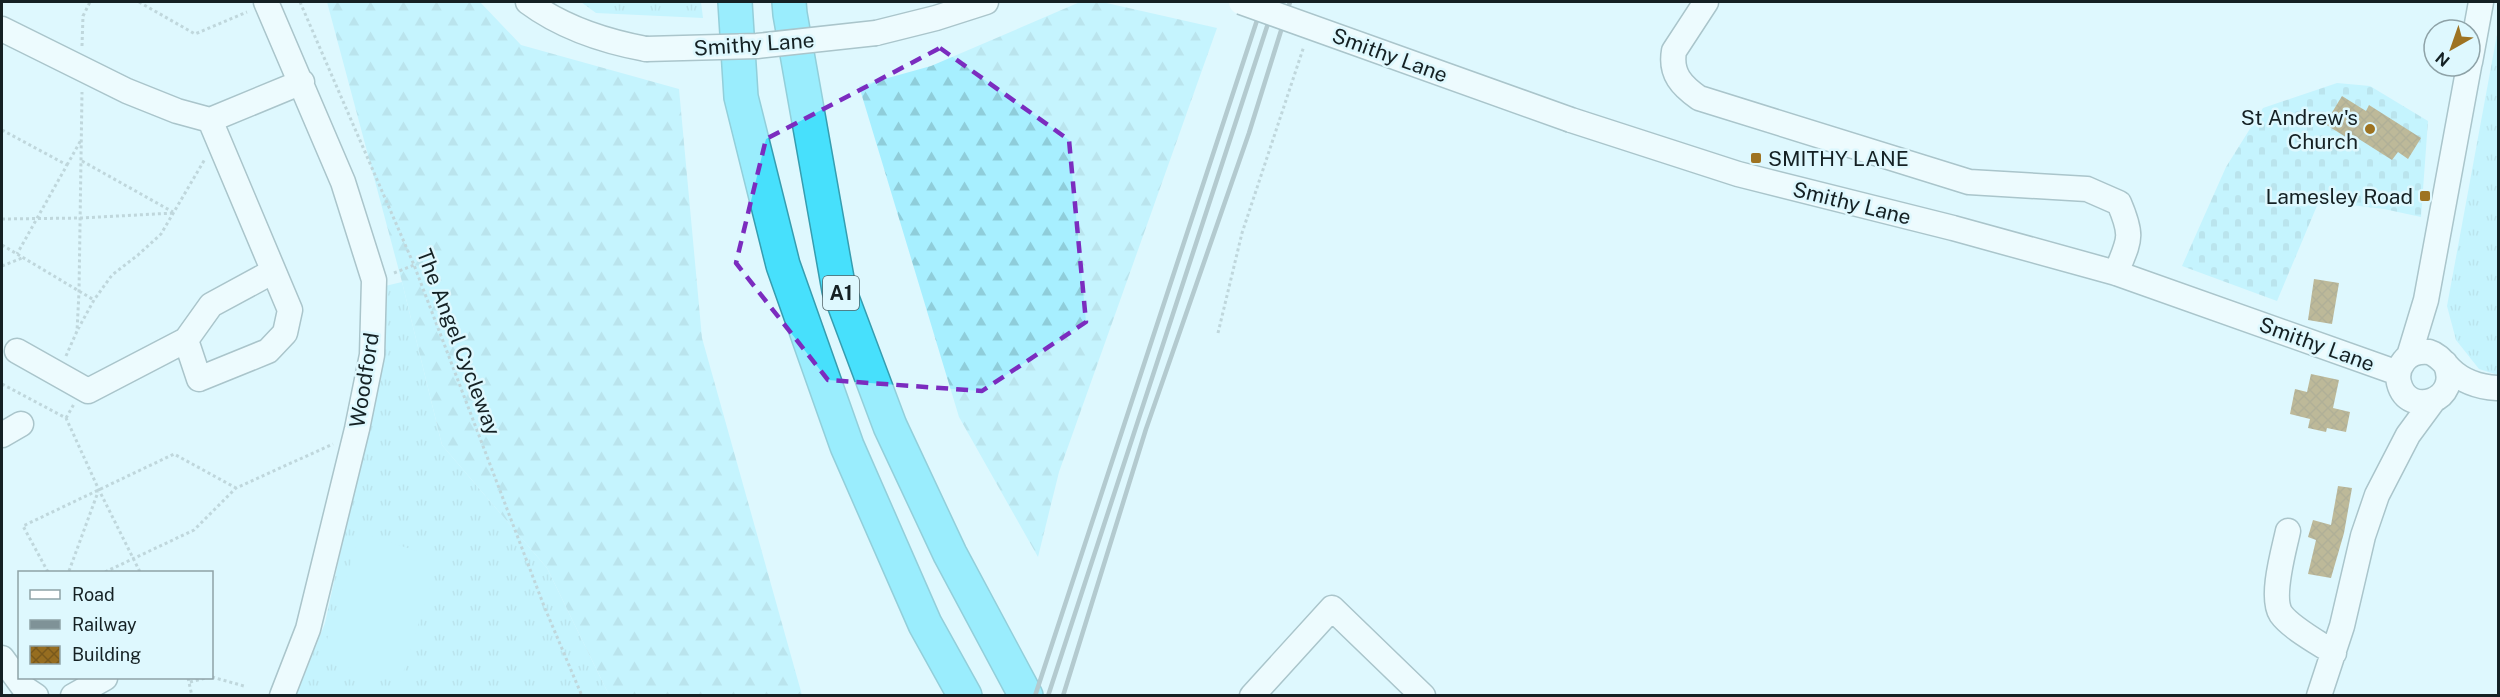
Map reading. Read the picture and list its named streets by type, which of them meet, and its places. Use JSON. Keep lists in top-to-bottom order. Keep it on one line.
{"streets":{"highway":["A1"],"street":["Smithy Lane","Woodford"],"path":["The Angel Cycleway"]},"places":{"other":["St Andrew's Church"],"transit":["SMITHY LANE","Lamesley Road"]},"legend":["Road","Railway","Building"],"north":"bottom left"}
